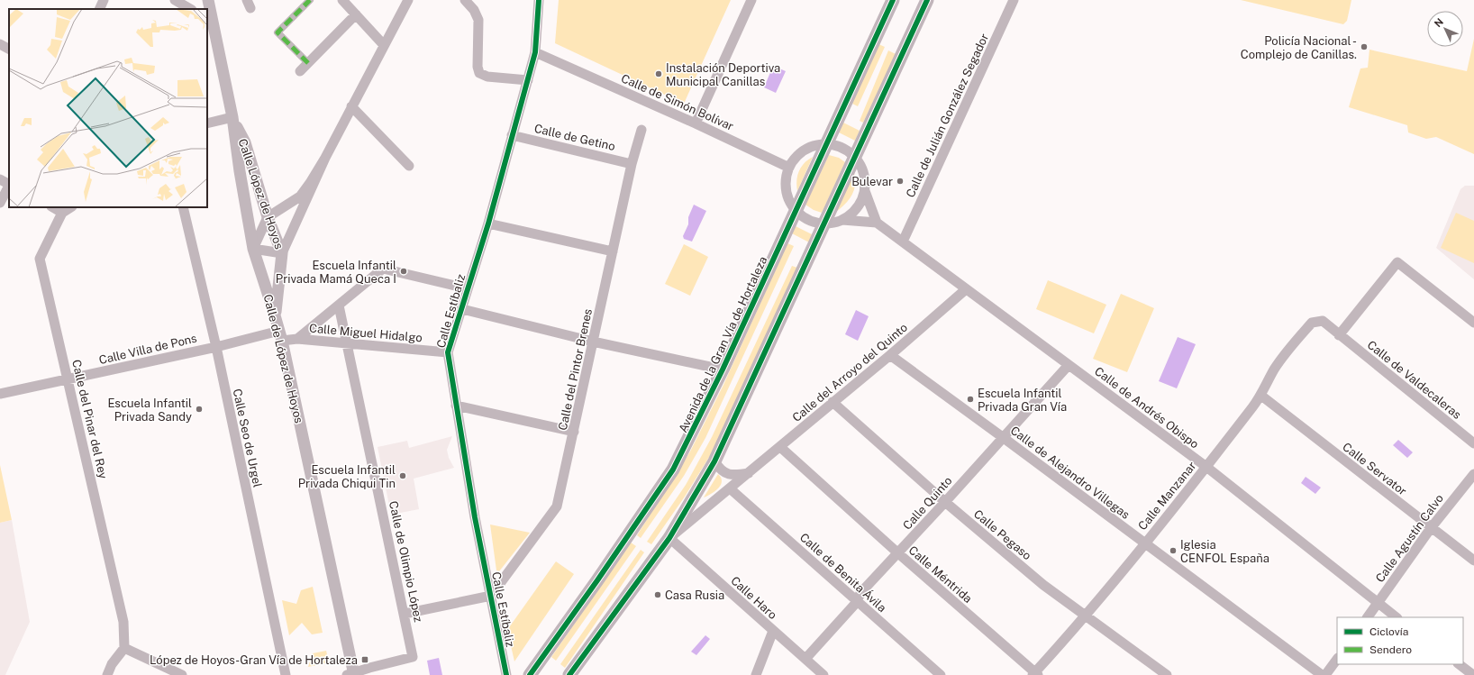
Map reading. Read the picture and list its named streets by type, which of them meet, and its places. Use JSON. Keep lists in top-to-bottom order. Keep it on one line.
{"streets":{"main road":["Avenida de la Gran Vía de Hortaleza"],"street":["Calle de Simón Bolívar","Calle de Julián González Segador","Calle de Getino","Calle López de Hoyos","Calle Estíbaliz","Calle Miguel Hidalgo","Calle Villa de Pons","Calle de López de Hoyos","Calle del Pintor Brenes","Calle del Arroyo del Quinto","Calle de Valdecaleras","Calle de Andrés Obispo","Calle del Pinar del Rey","Calle Seo de Urgel","Calle Servator","Calle de Alejandro Villegas","Calle Manzanar","Calle Quinto","Calle Pegaso","Calle Agustín Calvo","Calle de Olimpio López","Calle de Benita Ávila","Calle Méntrida","Calle Haro"]},"crossings":[["Calle de Simón Bolívar","Calle Estíbaliz"],["Calle de Julián González Segador","Calle de Andrés Obispo"],["Calle de Getino","Calle Estíbaliz"],["Calle de Getino","Calle del Pintor Brenes"],["Calle López de Hoyos","Calle de López de Hoyos"],["Calle Estíbaliz","Calle Miguel Hidalgo"],["Calle Estíbaliz","Calle del Pintor Brenes"],["Calle Miguel Hidalgo","Calle Villa de Pons"],["Calle Miguel Hidalgo","Calle de López de Hoyos"],["Calle Miguel Hidalgo","Calle de Olimpio López"],["Calle Villa de Pons","Calle de López de Hoyos"],["Calle Villa de Pons","Calle del Pinar del Rey"],["Calle Villa de Pons","Calle Seo de Urgel"],["Calle de López de Hoyos","Calle de Olimpio López"],["Calle del Arroyo del Quinto","Calle de Andrés Obispo"],["Calle del Arroyo del Quinto","Calle de Alejandro Villegas"],["Calle del Arroyo del Quinto","Calle Pegaso"],["Calle del Arroyo del Quinto","Calle de Benita Ávila"],["Calle del Arroyo del Quinto","Calle Méntrida"],["Calle del Arroyo del Quinto","Calle Haro"],["Calle de Valdecaleras","Calle Manzanar"],["Calle de Andrés Obispo","Calle Manzanar"],["Calle de Andrés Obispo","Calle Quinto"],["Calle de Andrés Obispo","Calle Agustín Calvo"],["Calle Servator","Calle Manzanar"],["Calle Servator","Calle Agustín Calvo"],["Calle de Alejandro Villegas","Calle Manzanar"],["Calle de Alejandro Villegas","Calle Quinto"],["Calle Manzanar","Calle Pegaso"],["Calle Manzanar","Calle Méntrida"],["Calle Quinto","Calle Pegaso"],["Calle Quinto","Calle de Benita Ávila"],["Calle Quinto","Calle Méntrida"],["Calle Quinto","Calle Haro"]],"places":{"other":["Policía Nacional - Complejo de Canillas.","Instalación Deportiva Municipal Canillas","Bulevar","Escuela Infantil Privada Mamá Queca I","Escuela Infantil Privada Gran Vía","Escuela Infantil Privada Sandy","Escuela Infantil Privada Chiqui Tin","Iglesia CENFOL España","Casa Rusia"],"transit":["López de Hoyos-Gran Vía de Hortaleza"]},"legend":["Ciclovía","Sendero"],"north":"top left"}
